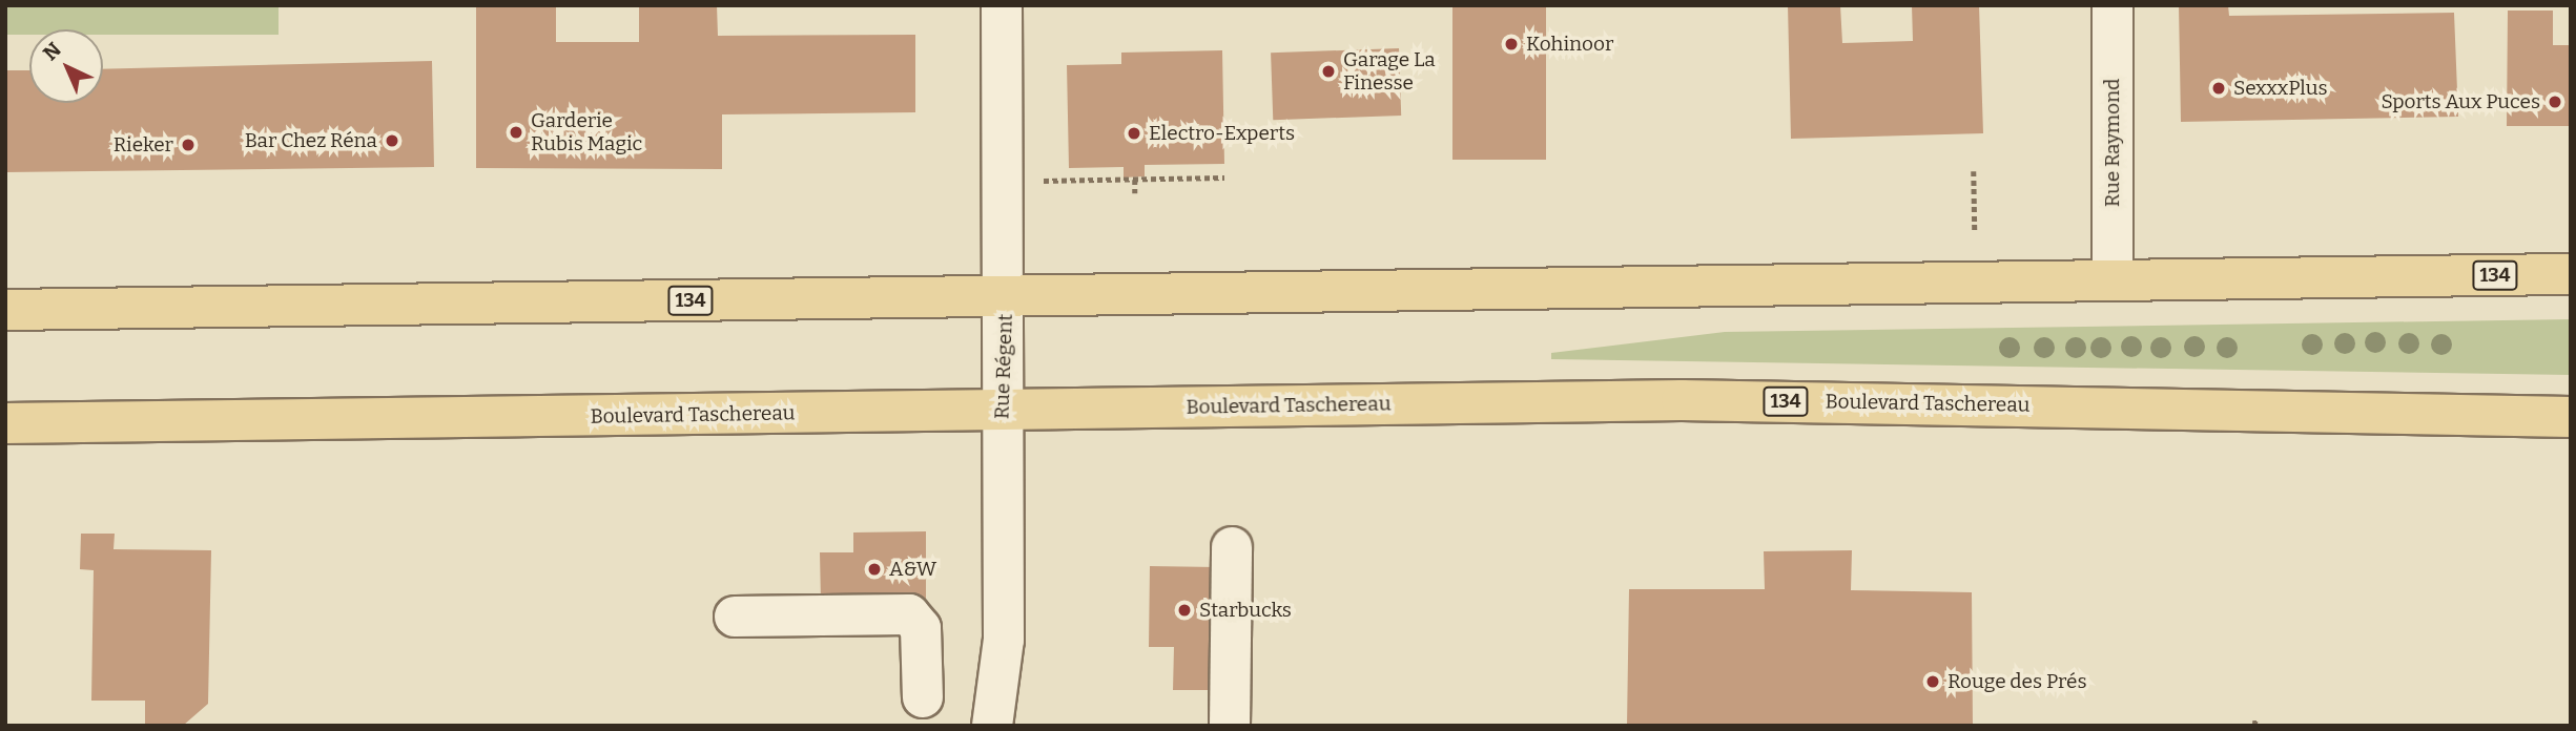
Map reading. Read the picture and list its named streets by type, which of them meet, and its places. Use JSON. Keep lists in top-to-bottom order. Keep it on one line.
{"streets":{"main road":["134","Boulevard Taschereau"],"street":["Rue Raymond","Rue Régent"]},"crossings":[["Rue Raymond","134"],["134","Rue Régent"],["Rue Régent","Boulevard Taschereau"]],"places":["Kohinoor","Garage La Finesse","SexxxPlus","Sports Aux Puces","Garderie Rubis Magic","Electro-Experts","Bar Chez Réna","Rieker","A&W","Starbucks","Rouge des Prés"],"north":"top left"}
